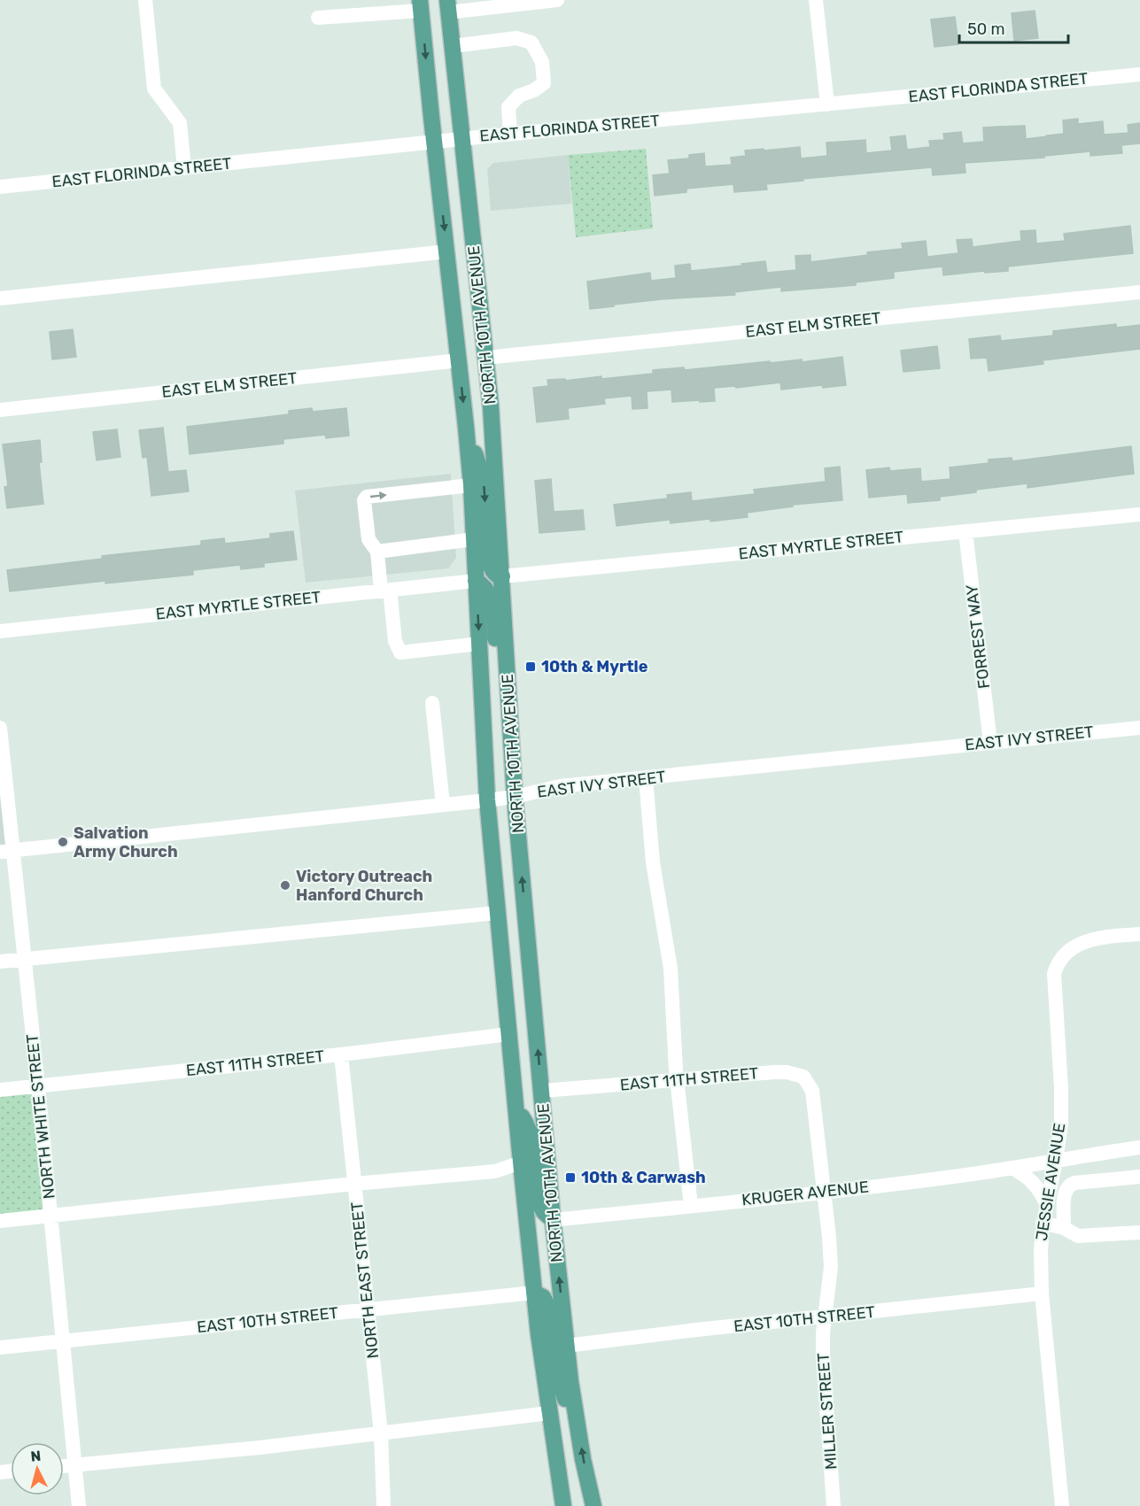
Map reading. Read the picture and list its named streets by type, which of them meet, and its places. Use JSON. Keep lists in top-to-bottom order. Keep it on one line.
{"streets":{"main road":["NORTH 10TH AVENUE"],"street":["EAST FLORINDA STREET","EAST ELM STREET","EAST MYRTLE STREET","FORREST WAY","EAST IVY STREET","EAST 11TH STREET","NORTH WHITE STREET","JESSIE AVENUE","KRUGER AVENUE","NORTH EAST STREET","EAST 10TH STREET","MILLER STREET"]},"crossings":[["EAST FLORINDA STREET","NORTH 10TH AVENUE"],["NORTH 10TH AVENUE","EAST ELM STREET"],["NORTH 10TH AVENUE","EAST MYRTLE STREET"],["NORTH 10TH AVENUE","EAST IVY STREET"],["NORTH 10TH AVENUE","EAST 11TH STREET"],["NORTH 10TH AVENUE","KRUGER AVENUE"],["NORTH 10TH AVENUE","EAST 10TH STREET"],["EAST MYRTLE STREET","FORREST WAY"],["FORREST WAY","EAST IVY STREET"],["EAST IVY STREET","NORTH WHITE STREET"],["EAST 11TH STREET","NORTH WHITE STREET"],["EAST 11TH STREET","NORTH EAST STREET"],["EAST 11TH STREET","MILLER STREET"],["NORTH WHITE STREET","EAST 10TH STREET"],["JESSIE AVENUE","KRUGER AVENUE"],["JESSIE AVENUE","EAST 10TH STREET"],["KRUGER AVENUE","MILLER STREET"],["NORTH EAST STREET","EAST 10TH STREET"],["EAST 10TH STREET","MILLER STREET"]],"places":{"transit":["10th & Myrtle","10th & Carwash"],"other":["Salvation Army Church","Victory Outreach Hanford Church"]},"scale_bar":"50 m","north":"top"}
